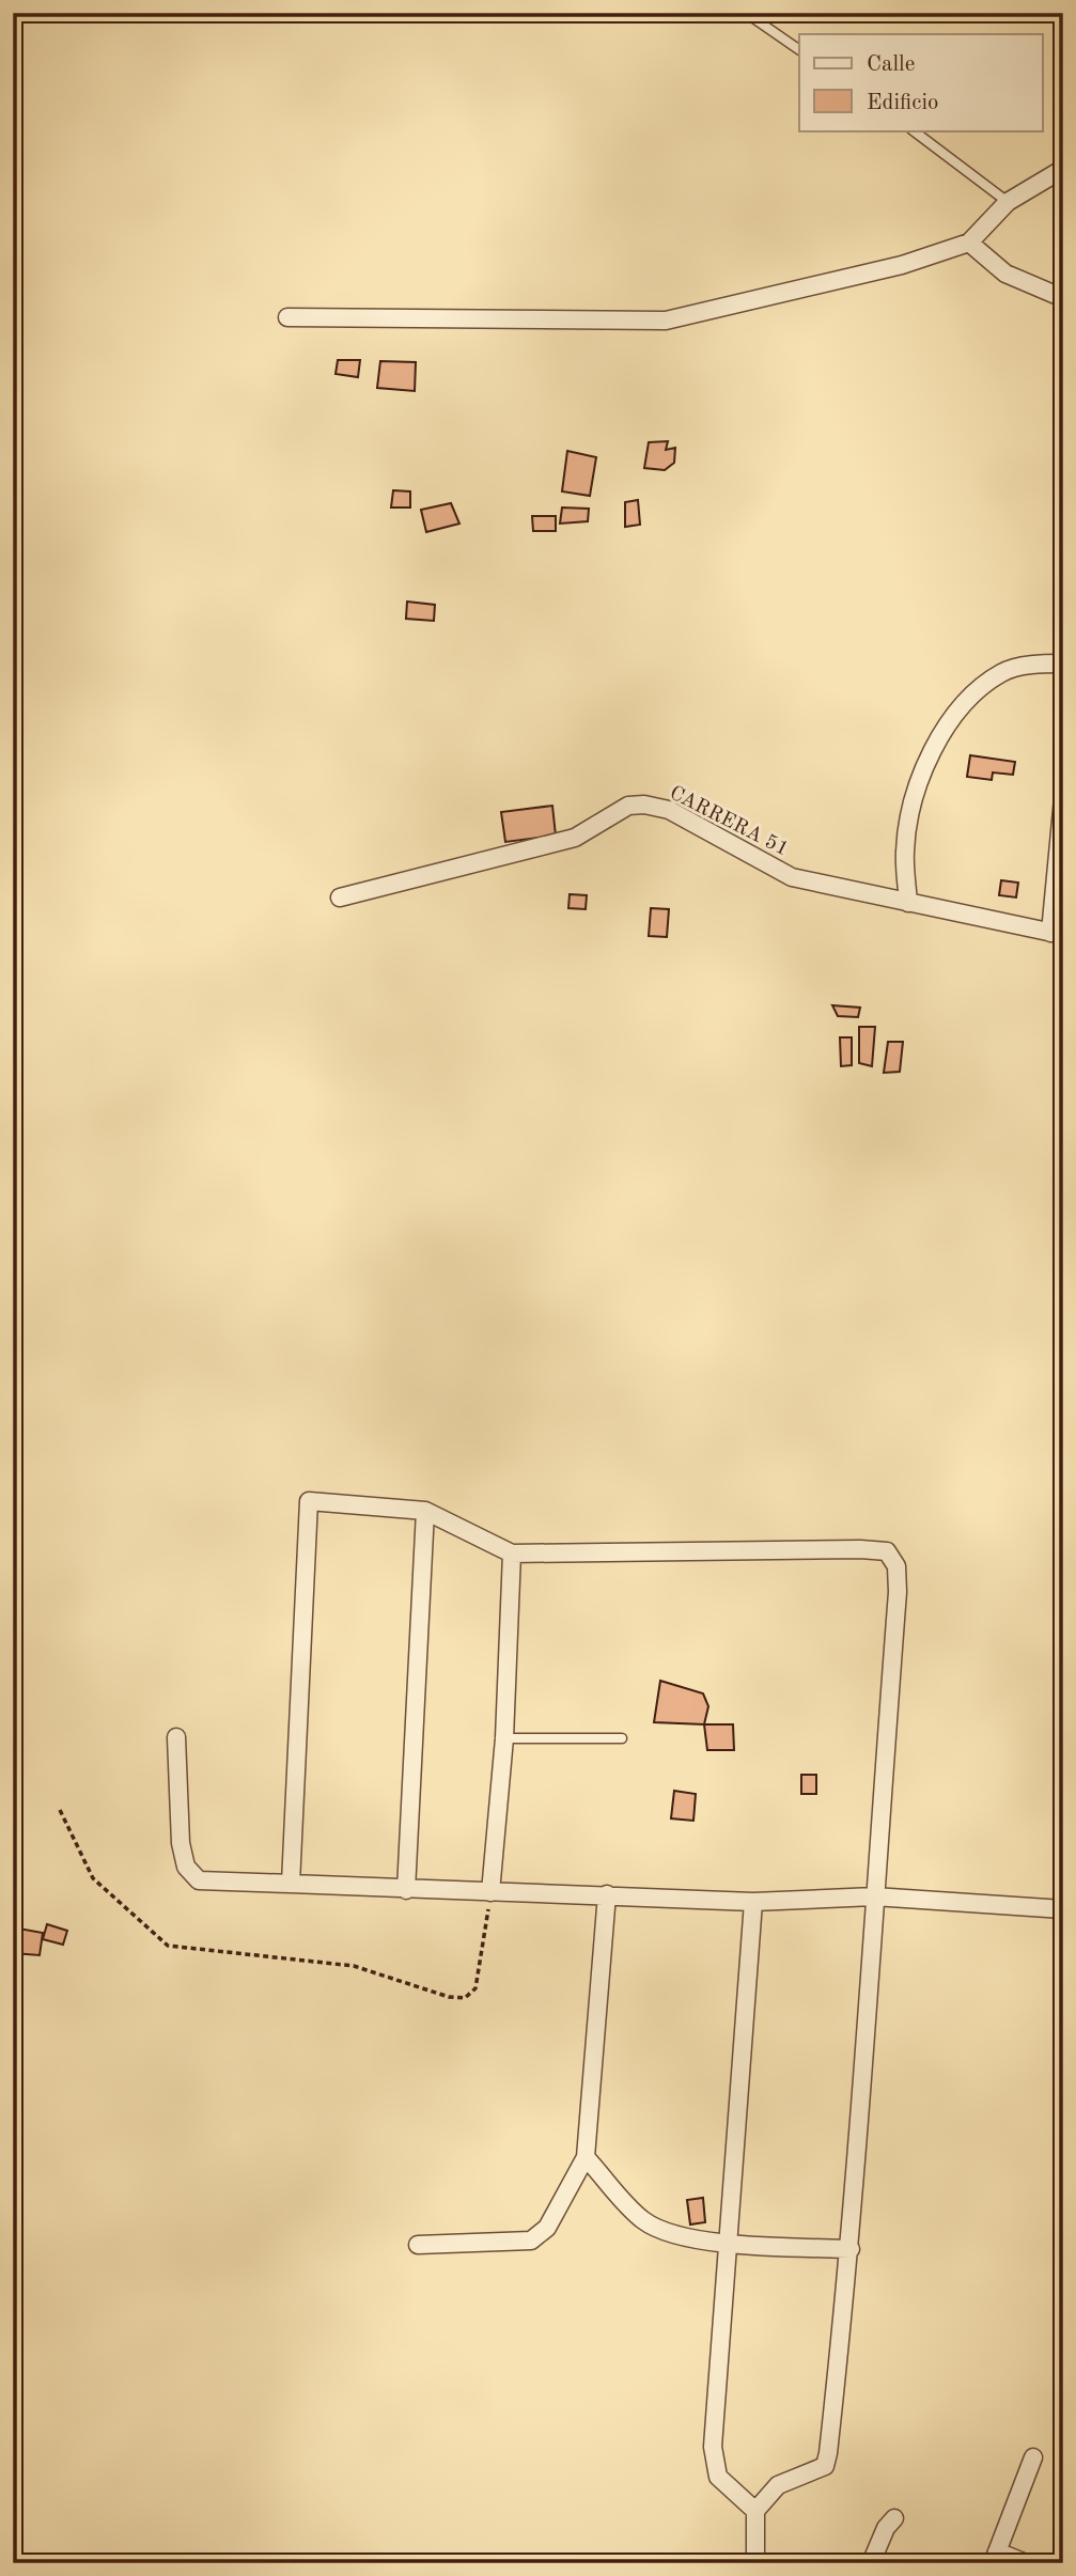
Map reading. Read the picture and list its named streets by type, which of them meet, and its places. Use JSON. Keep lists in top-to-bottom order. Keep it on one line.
{"streets":{"street":["CARRERA 51"]},"legend":["Calle","Edificio"]}
